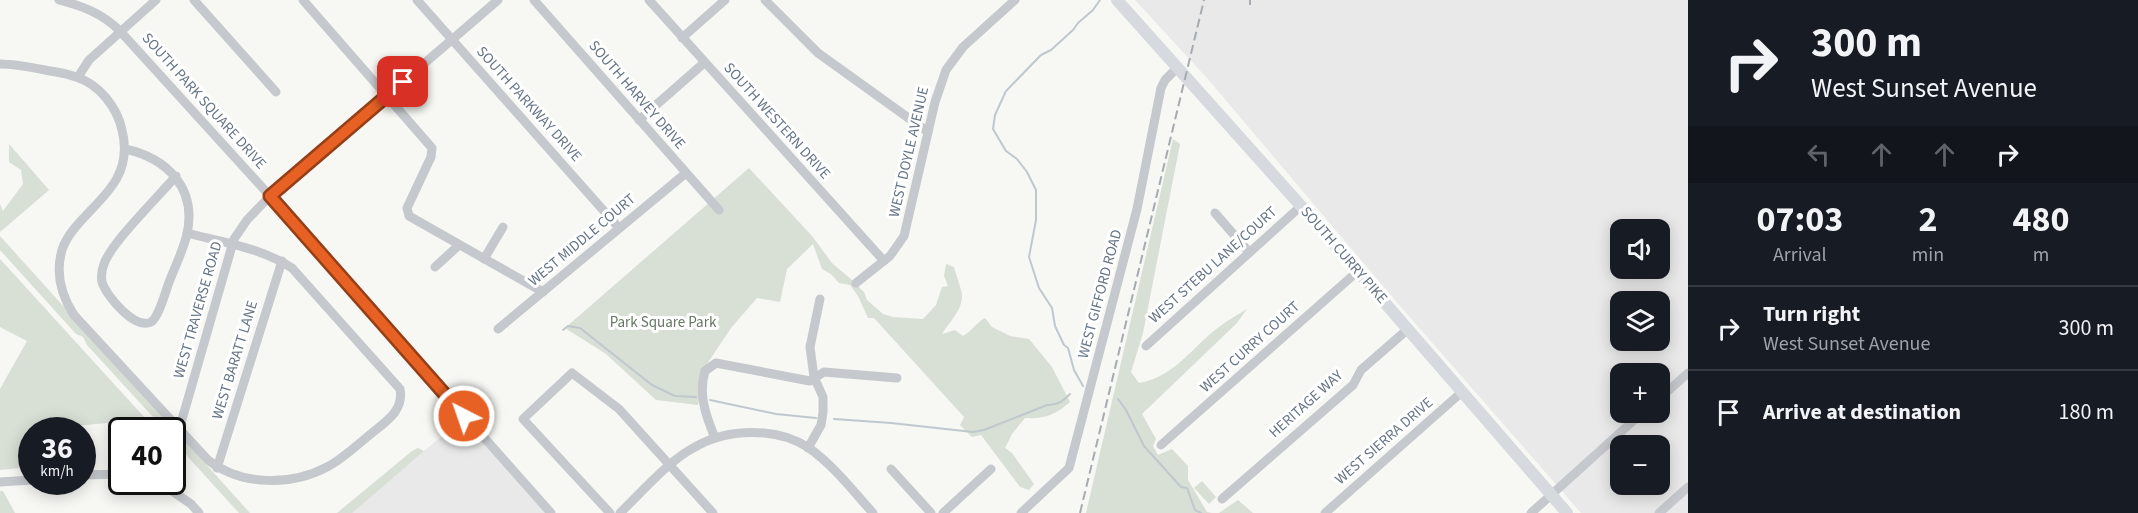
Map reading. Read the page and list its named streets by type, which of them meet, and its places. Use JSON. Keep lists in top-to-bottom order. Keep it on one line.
{"streets":{"main road":["SOUTH CURRY PIKE"],"street":["SOUTH HARVEY DRIVE","SOUTH PARK SQUARE DRIVE","SOUTH PARKWAY DRIVE","SOUTH WESTERN DRIVE","WEST DOYLE AVENUE","WEST MIDDLE COURT","WEST STEBU LANE/COURT","WEST GIFFORD ROAD","WEST TRAVERSE ROAD","WEST CURRY COURT","WEST BARATT LANE","HERITAGE WAY","WEST SIERRA DRIVE"]},"crossings":[["SOUTH HARVEY DRIVE","WEST MIDDLE COURT"],["SOUTH PARK SQUARE DRIVE","WEST TRAVERSE ROAD"],["SOUTH PARKWAY DRIVE","WEST MIDDLE COURT"],["SOUTH PARKWAY DRIVE","WEST TRAVERSE ROAD"],["SOUTH WESTERN DRIVE","WEST DOYLE AVENUE"],["SOUTH CURRY PIKE","WEST STEBU LANE/COURT"],["SOUTH CURRY PIKE","WEST GIFFORD ROAD"],["SOUTH CURRY PIKE","WEST CURRY COURT"],["SOUTH CURRY PIKE","HERITAGE WAY"],["SOUTH CURRY PIKE","WEST SIERRA DRIVE"]],"parks":["Park Square Park"],"page":{"turn":["300 m","West Sunset Avenue"],"eta":["07:03","Arrival","2","min","480","m"],"map_buttons":["+","−"],"list":[{"name":"Turn right","note":"West Sunset Avenue","value":"300 m"},{"name":"Arrive at destination","value":"180 m"}],"speed":"36 km/h","limit":"40"}}
